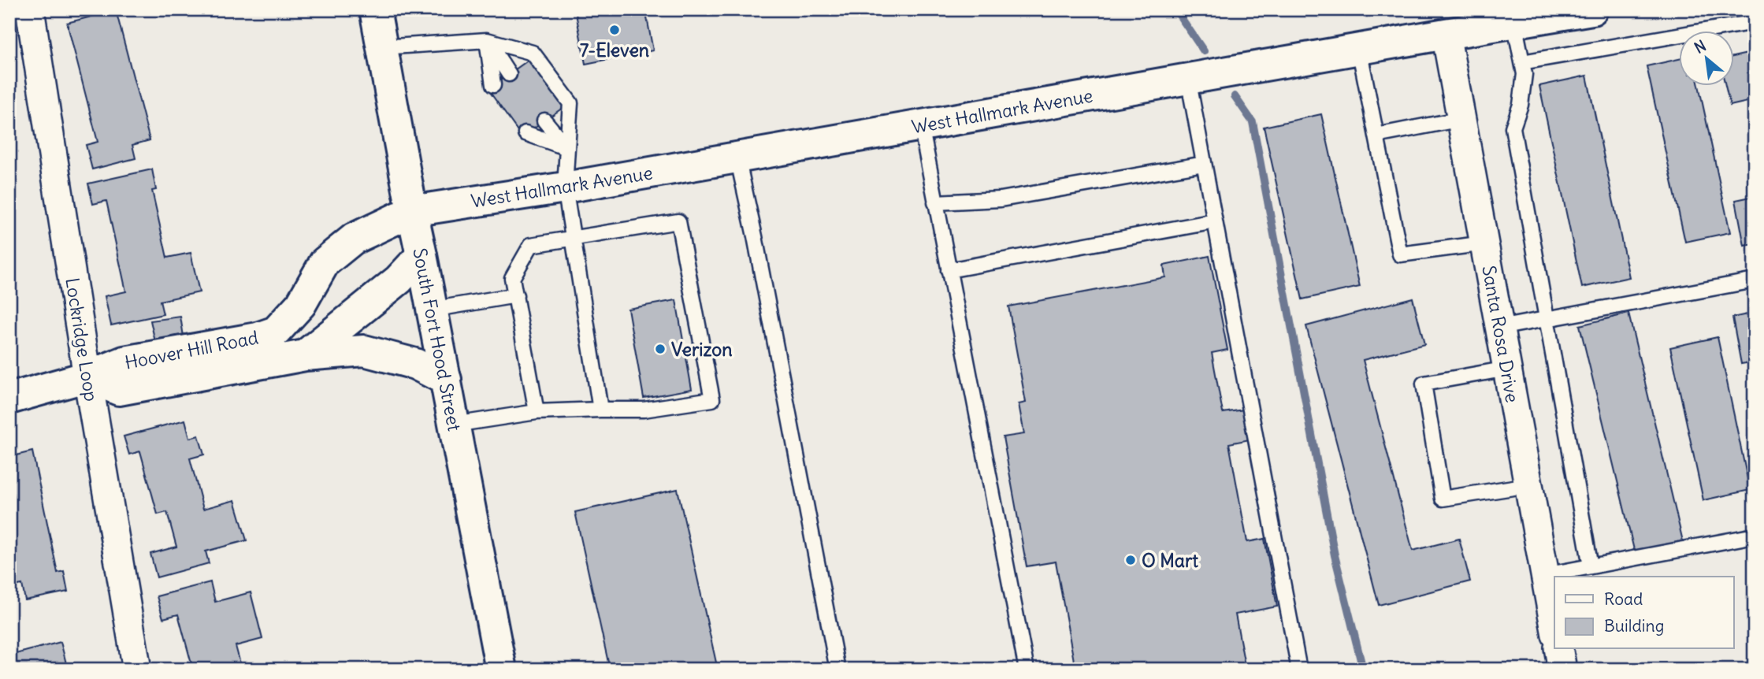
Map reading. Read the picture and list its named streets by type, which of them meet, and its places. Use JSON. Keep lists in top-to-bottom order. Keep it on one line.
{"streets":{"street":["West Hallmark Avenue","Santa Rosa Drive","Lockridge Loop","South Fort Hood Street","Hoover Hill Road"]},"crossings":[["West Hallmark Avenue","Santa Rosa Drive"],["West Hallmark Avenue","South Fort Hood Street"],["West Hallmark Avenue","Hoover Hill Road"],["Lockridge Loop","Hoover Hill Road"],["South Fort Hood Street","Hoover Hill Road"]],"places":["7-Eleven","Verizon","O Mart"],"legend":["Road","Building"],"north":"top left"}
